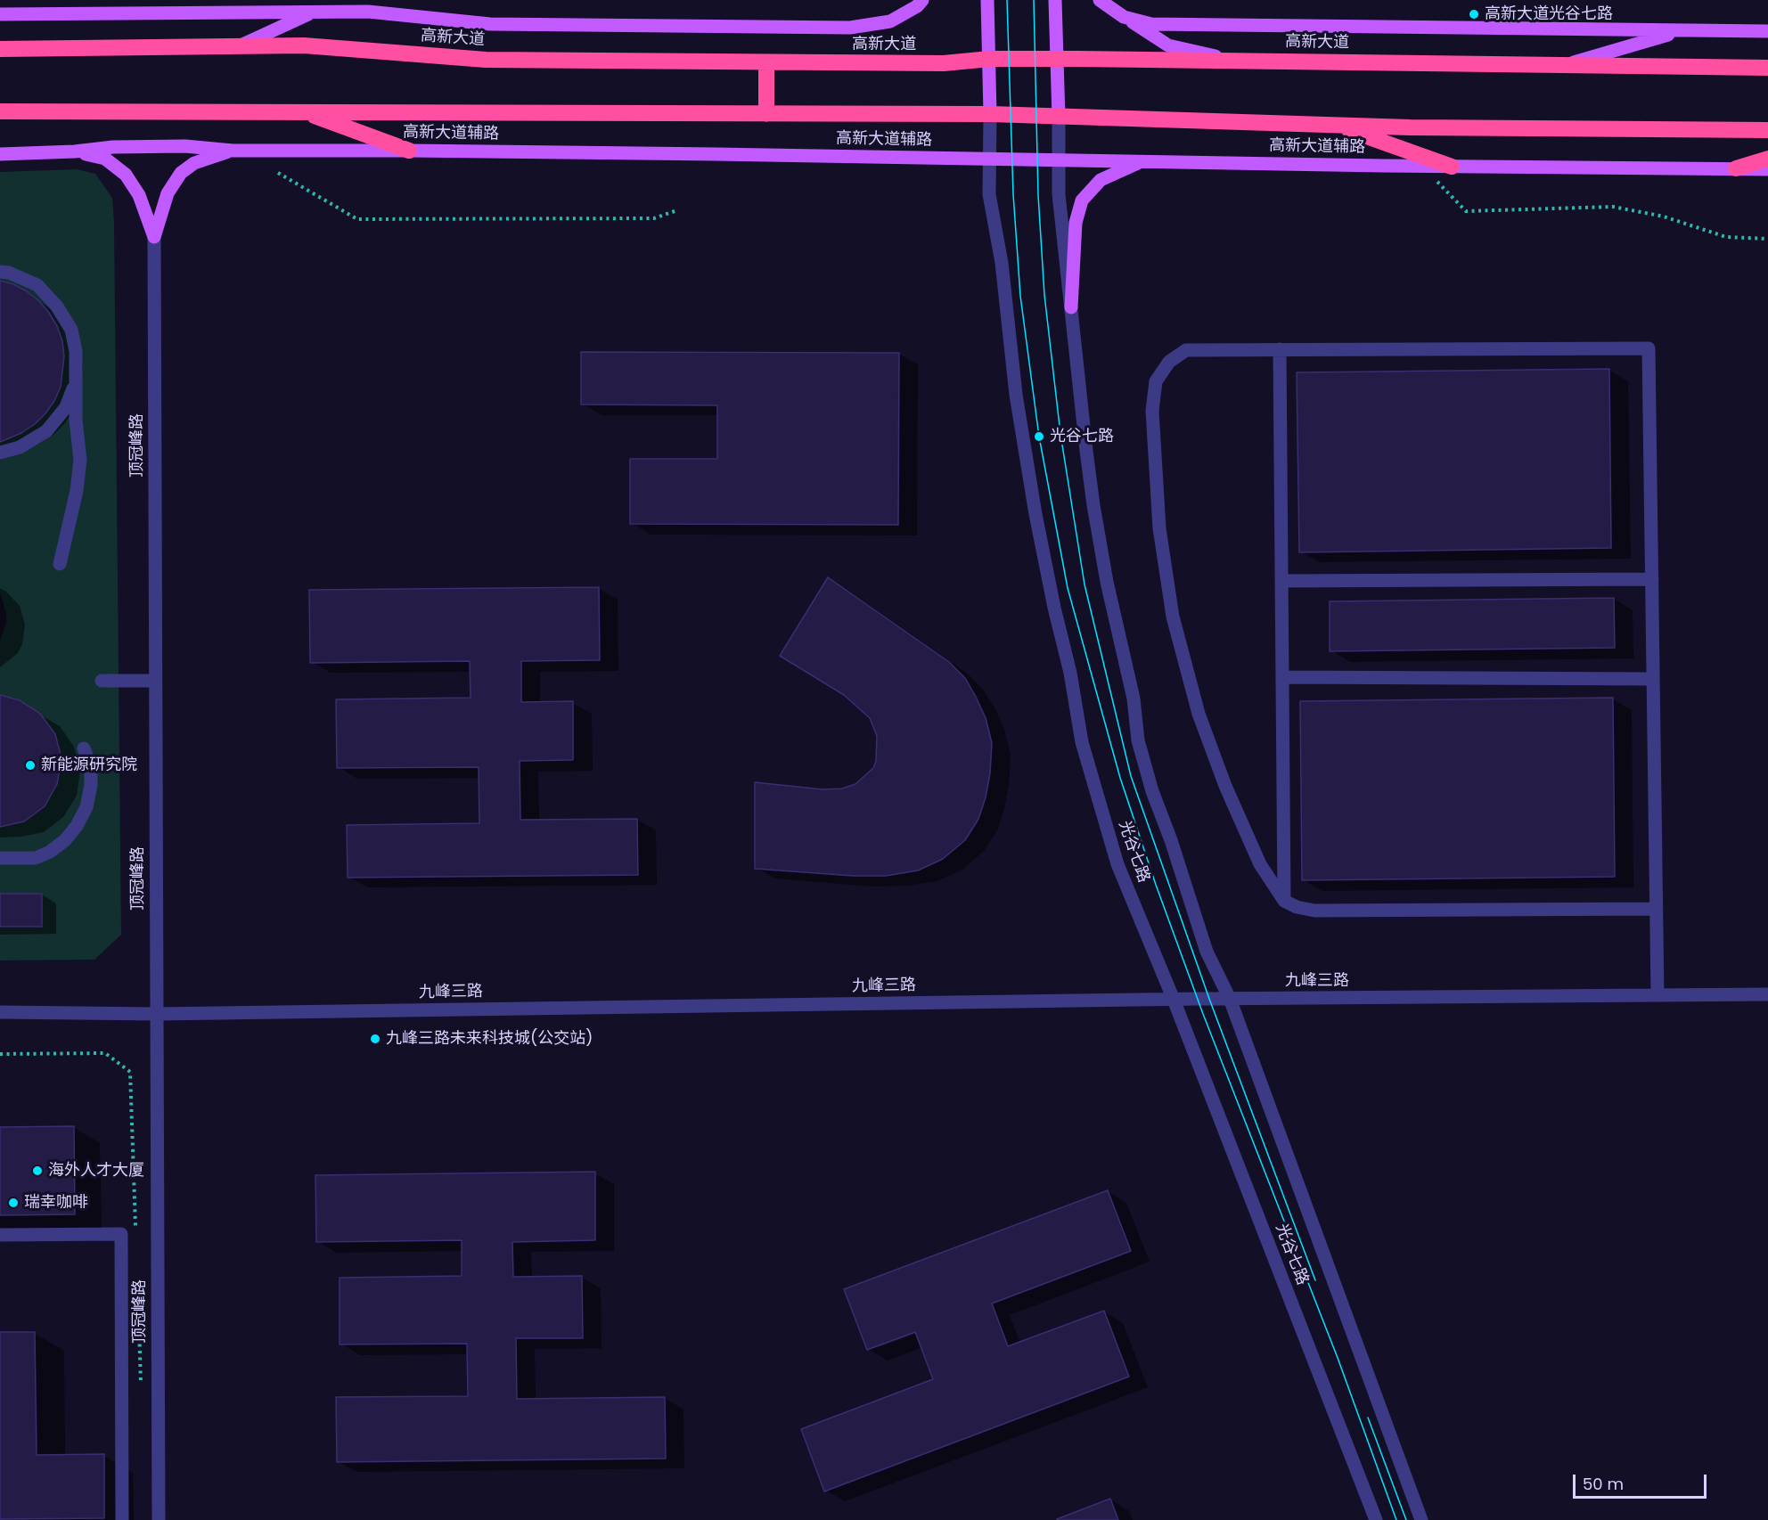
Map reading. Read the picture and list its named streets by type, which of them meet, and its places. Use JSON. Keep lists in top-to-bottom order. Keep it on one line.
{"streets":{"highway":["高新大道"],"main road":["高新大道辅路","光谷七路"],"street":["顶冠峰路","九峰三路"]},"crossings":[["高新大道","光谷七路"],["高新大道辅路","光谷七路"],["顶冠峰路","九峰三路"],["光谷七路","九峰三路"]],"places":["高新大道光谷七路","光谷七路","新能源研究院","九峰三路未来科技城(公交站)","海外人才大厦","瑞幸咖啡"],"scale_bar":"50 m"}
